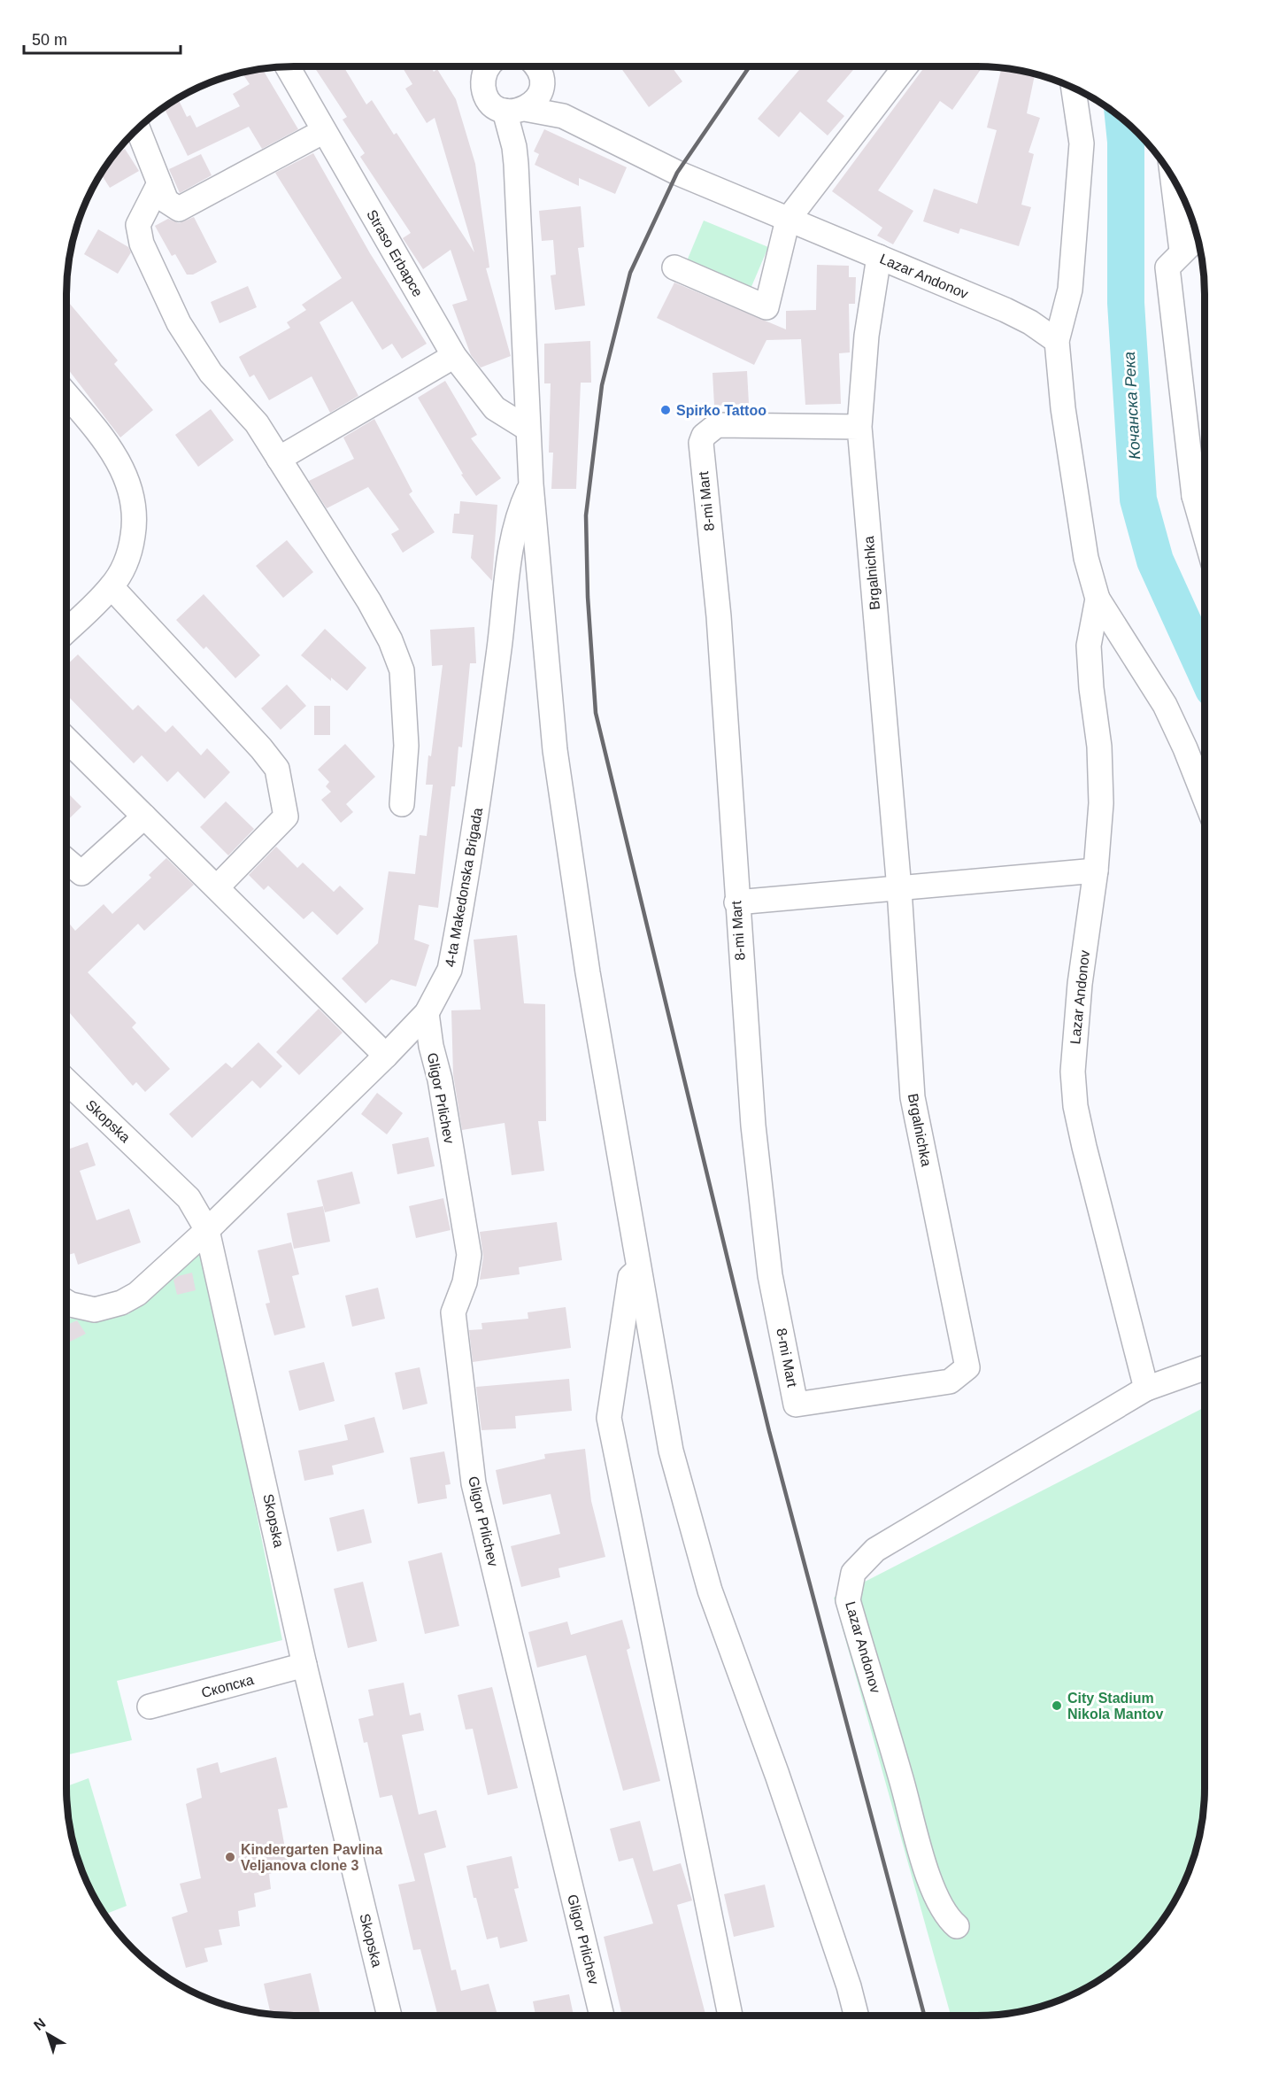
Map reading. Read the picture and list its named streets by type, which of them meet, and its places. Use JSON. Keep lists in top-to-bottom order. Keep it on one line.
{"streets":{"street":["Straso Erbapce","Lazar Andonov","8-mi Mart","Brgalnichka","4-ta Makedonska Brigada","Gligor Prlichev","Skopska","Скопска"]},"crossings":[["Lazar Andonov","Brgalnichka"],["8-mi Mart","Brgalnichka"],["4-ta Makedonska Brigada","Gligor Prlichev"],["4-ta Makedonska Brigada","Skopska"],["Skopska","Скопска"]],"water":["Кочанска Река"],"places":["Spirko Tattoo","City Stadium Nikola Mantov","Kindergarten Pavlina Veljanova clone 3"],"scale_bar":"50 m","north":"top left"}
